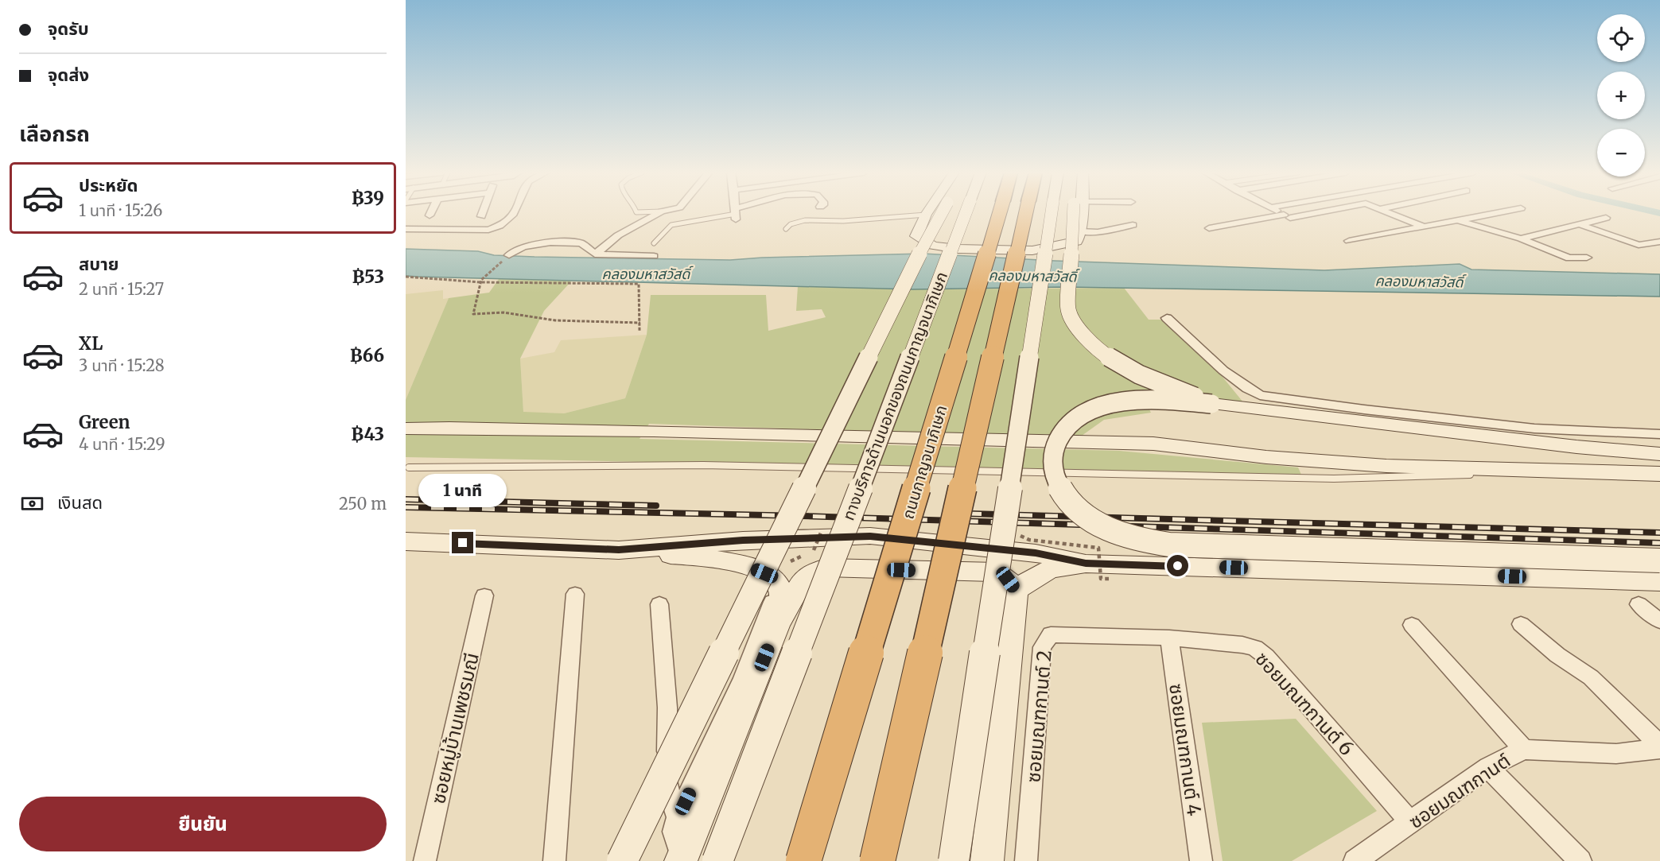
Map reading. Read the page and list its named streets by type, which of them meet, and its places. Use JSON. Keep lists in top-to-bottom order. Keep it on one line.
{"streets":{"highway":["ถนนกาญจนาภิเษก"],"main road":["ทางบริการด้านนอกของถนนกาญจนาภิเษก"],"street":["ซอยมณฑกานต์ 6","ซอยมณฑกานต์ 2","ซอยหมู่บ้านเพชรมณี","ซอยมณฑกานต์ 4","ซอยมณฑกานต์"]},"crossings":[["ซอยมณฑกานต์ 6","ซอยมณฑกานต์ 2"],["ซอยมณฑกานต์ 6","ซอยมณฑกานต์ 4"],["ซอยมณฑกานต์ 6","ซอยมณฑกานต์"],["ซอยมณฑกานต์ 2","ซอยมณฑกานต์ 4"]],"water":["คลองมหาสวัสดิ์"],"page":{"banner":["จุดรับ","จุดส่ง"],"map_buttons":["+","−"],"heading":"เลือกรถ","list":[{"name":"ประหยัด","note":"1 นาที · 15:26","value":"฿39"},{"name":"สบาย","note":"2 นาที · 15:27","value":"฿53"},{"name":"XL","note":"3 นาที · 15:28","value":"฿66"},{"name":"Green","note":"4 นาที · 15:29","value":"฿43"}],"bubble":"1 นาที","pay":["เงินสด","250 m"],"buttons":"ยืนยัน"}}
